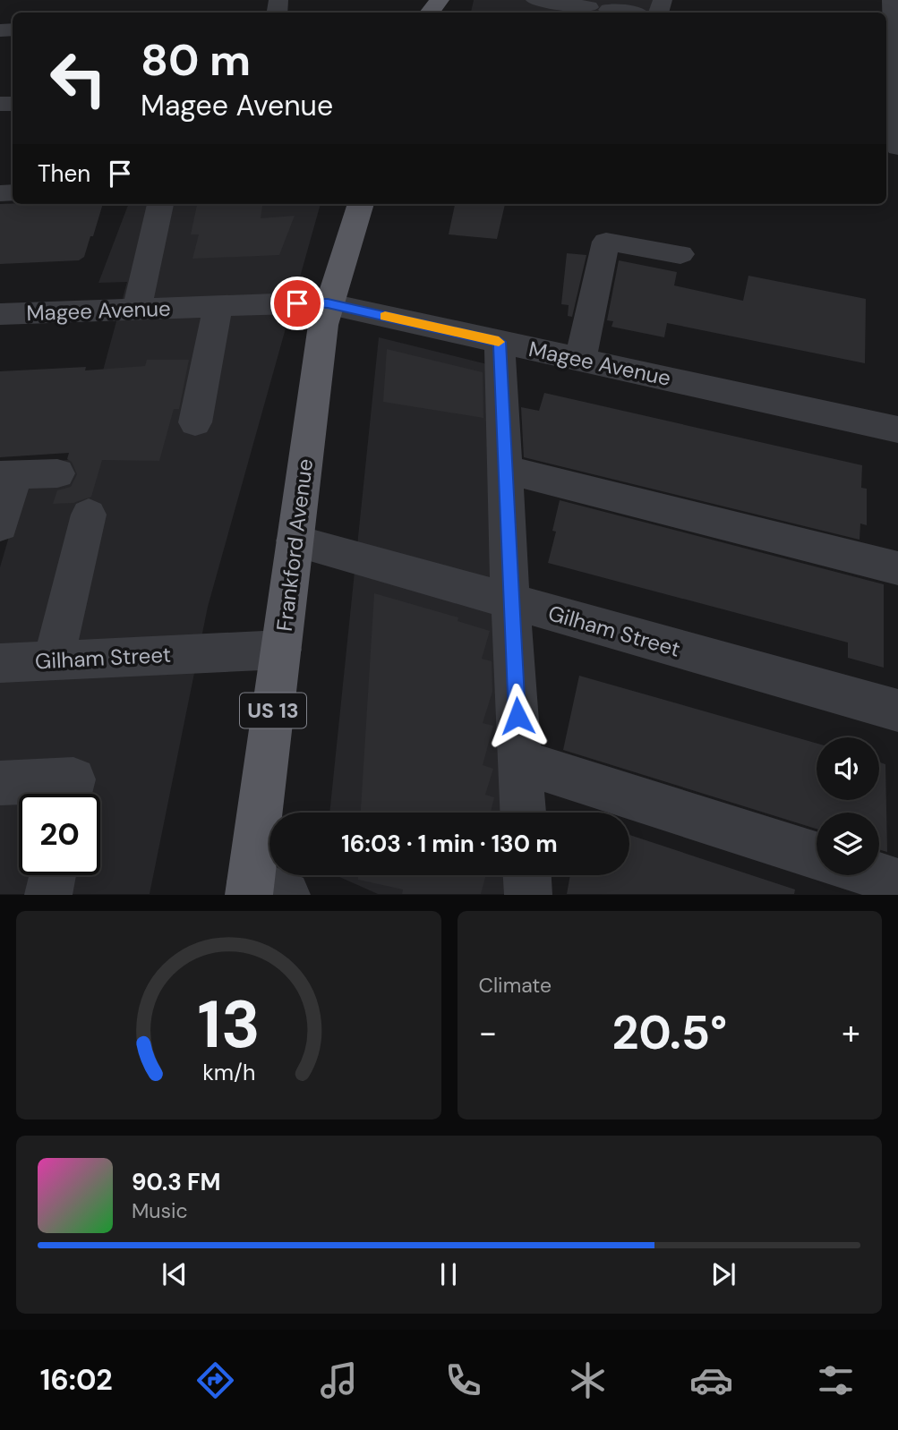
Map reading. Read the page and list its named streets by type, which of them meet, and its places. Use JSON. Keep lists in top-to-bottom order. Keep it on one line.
{"streets":{"main road":["Frankford Avenue","US 13"],"street":["Magee Avenue","Gilham Street"]},"crossings":[["Magee Avenue","Frankford Avenue"],["Frankford Avenue","Gilham Street"]],"page":{"turn":["80 m","Magee Avenue"],"then":"Then","limit":"20","trip":"16:03 · 1 min · 130 m","tile":"Climate","heat":["−","20.5°","+"],"song":["90.3 FM","Music"],"tabs":"16:02","gauge":["13","km/h"]}}
